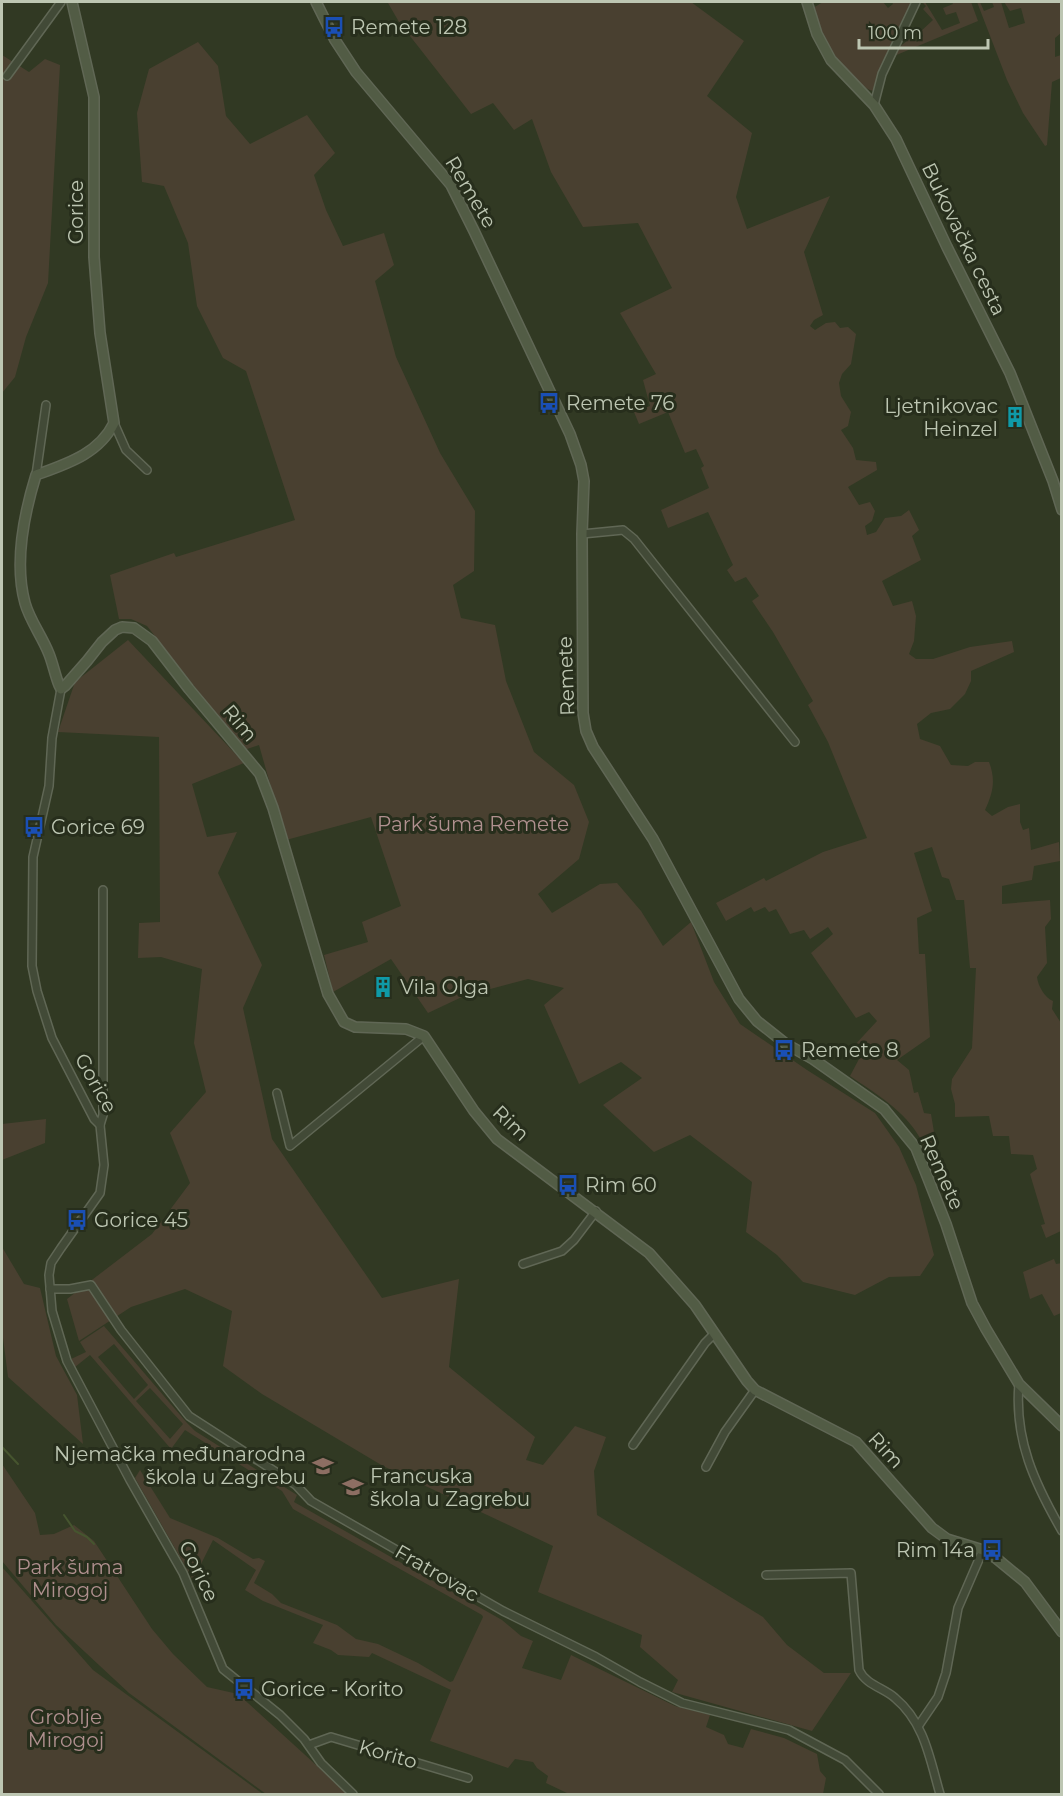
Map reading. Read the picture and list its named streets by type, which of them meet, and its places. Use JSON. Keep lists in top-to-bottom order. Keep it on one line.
{"streets":{"street":["Remete","Gorice","Bukovačka cesta","Rim","Fratrovac","Korito"]},"crossings":[["Gorice","Rim"],["Gorice","Fratrovac"],["Gorice","Korito"]],"parks":["Park šuma Remete","Park šuma Mirogoj","Groblje Mirogoj"],"places":{"bus stop":["Remete 128","Remete 76","Gorice 69","Remete 8","Rim 60","Gorice 45","Rim 14a","Gorice - Korito"],"building":["Ljetnikovac Heinzel","Vila Olga"],"school or university":["Njemačka međunarodna škola u Zagrebu","Francuska škola u Zagrebu"]},"scale_bar":"100 m"}
